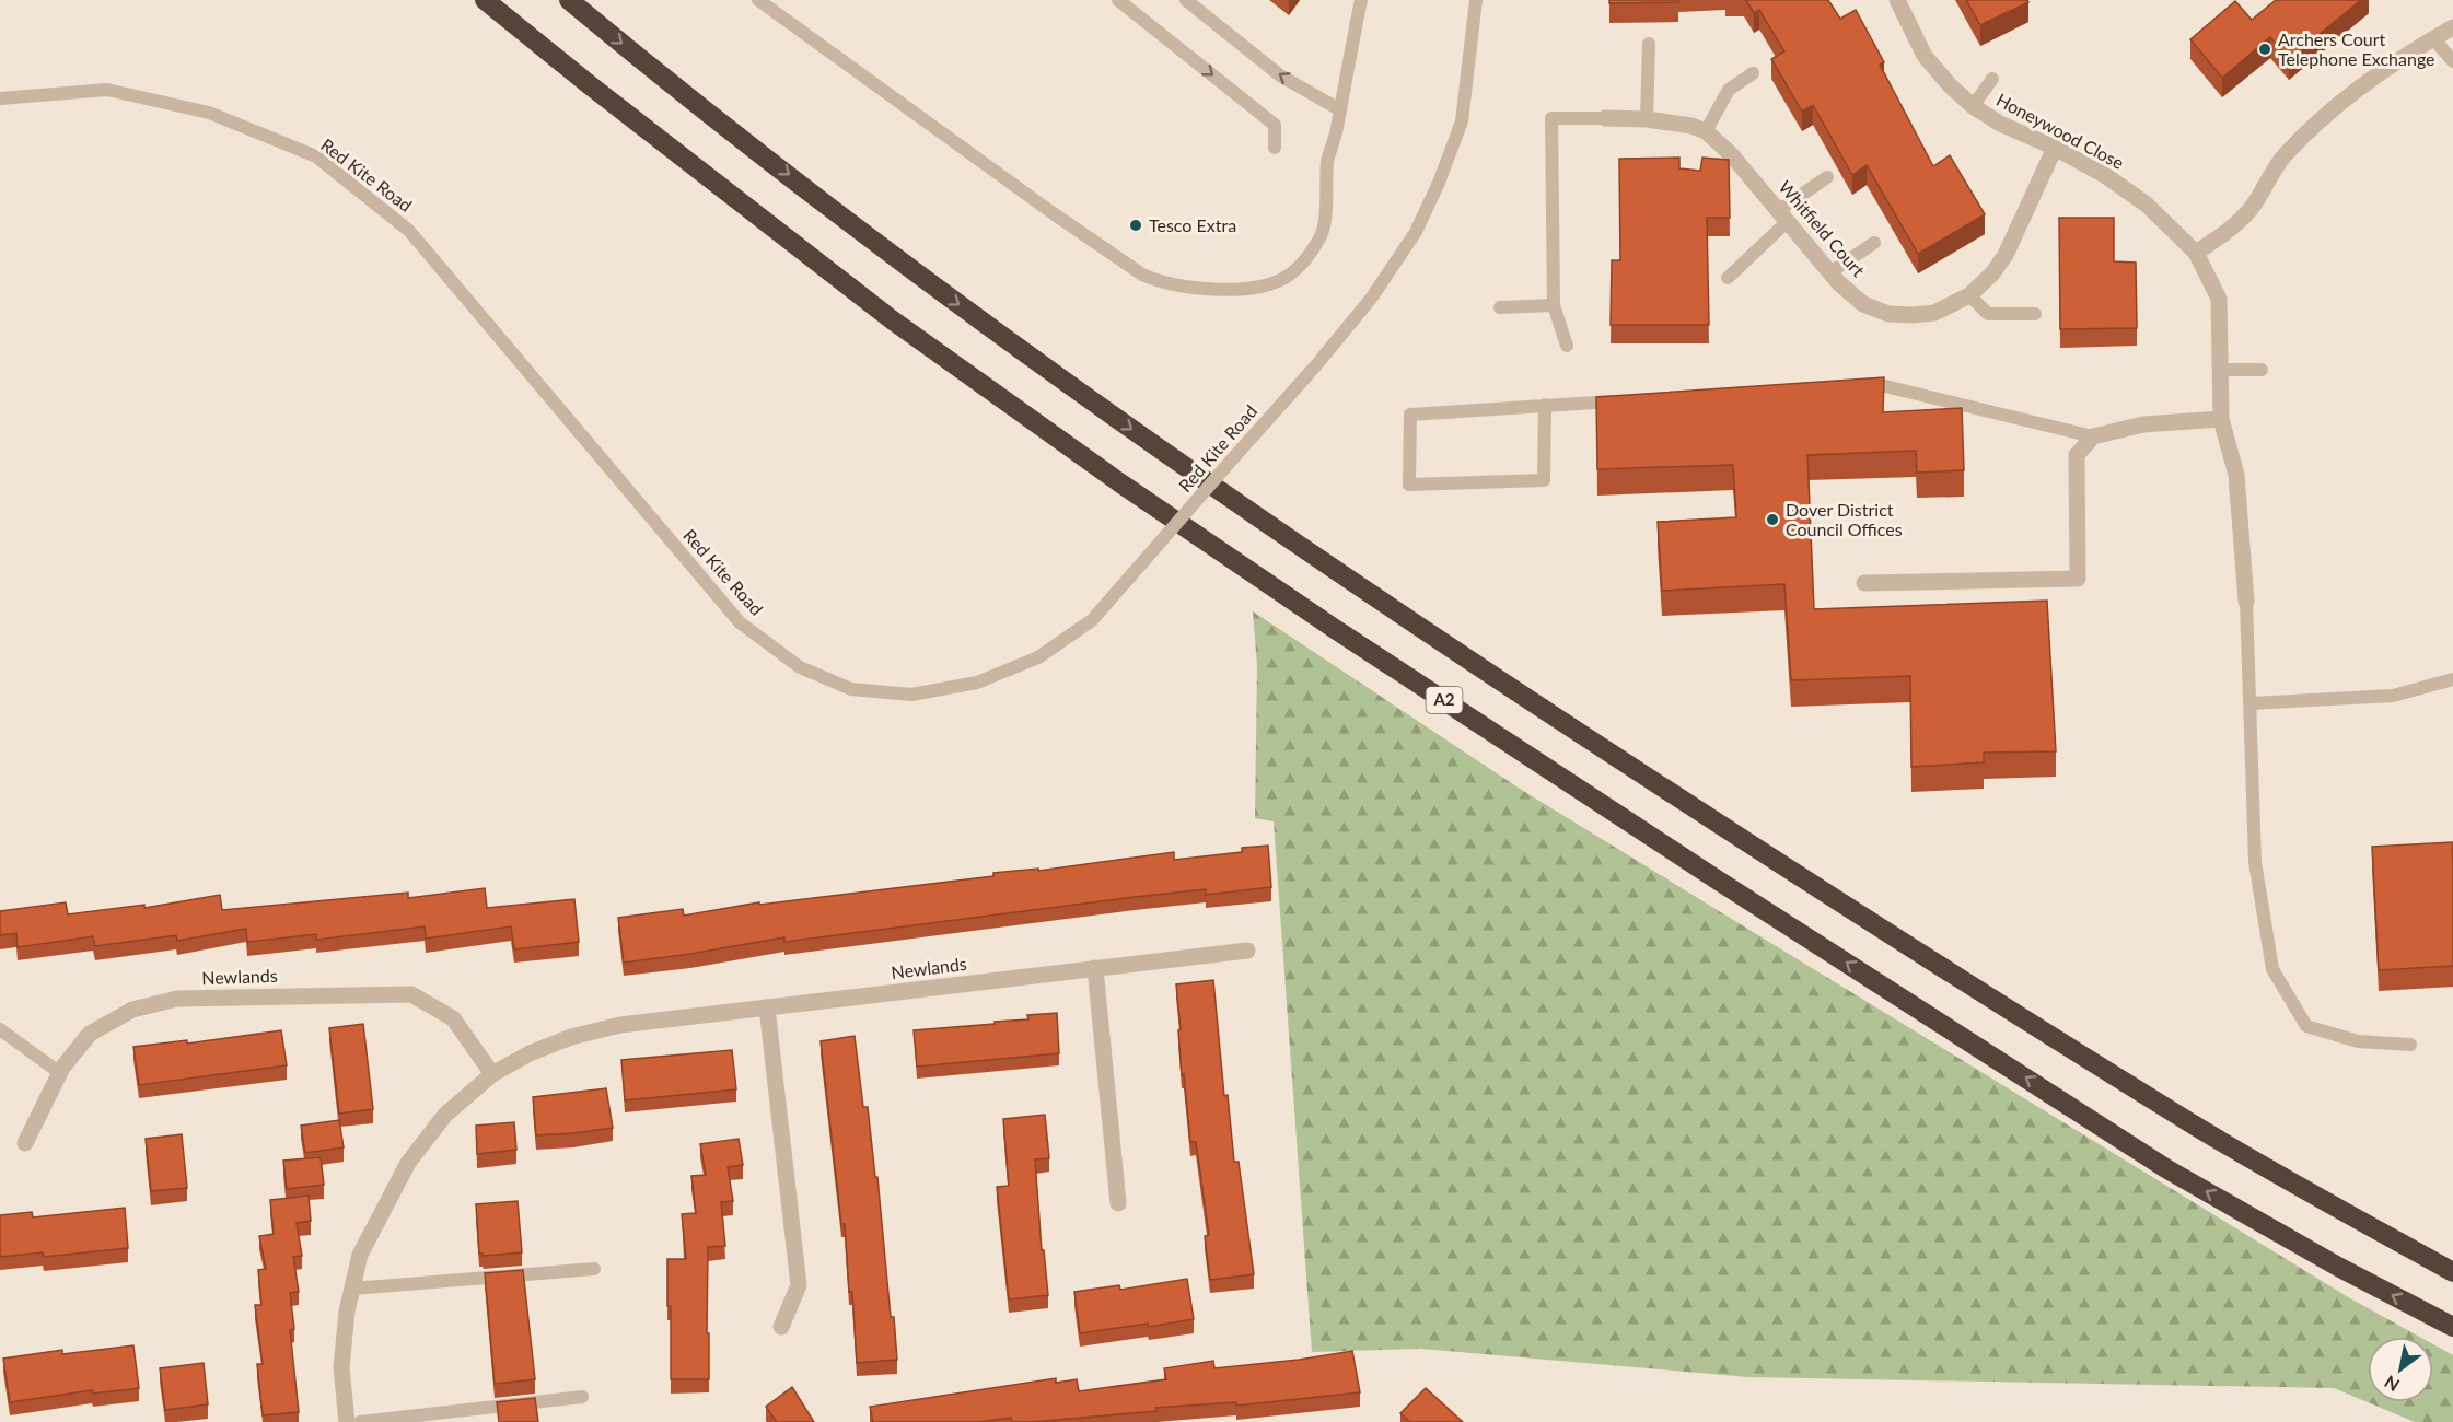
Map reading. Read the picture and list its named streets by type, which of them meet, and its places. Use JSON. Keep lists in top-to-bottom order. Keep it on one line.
{"streets":{"highway":["A2"],"street":["Honeywood Close","Whitfield Court","Newlands"],"lane":["Red Kite Road"]},"crossings":[["Honeywood Close","Whitfield Court"]],"places":["Archers Court Telephone Exchange","Tesco Extra","Dover District Council Offices"],"north":"bottom left"}
